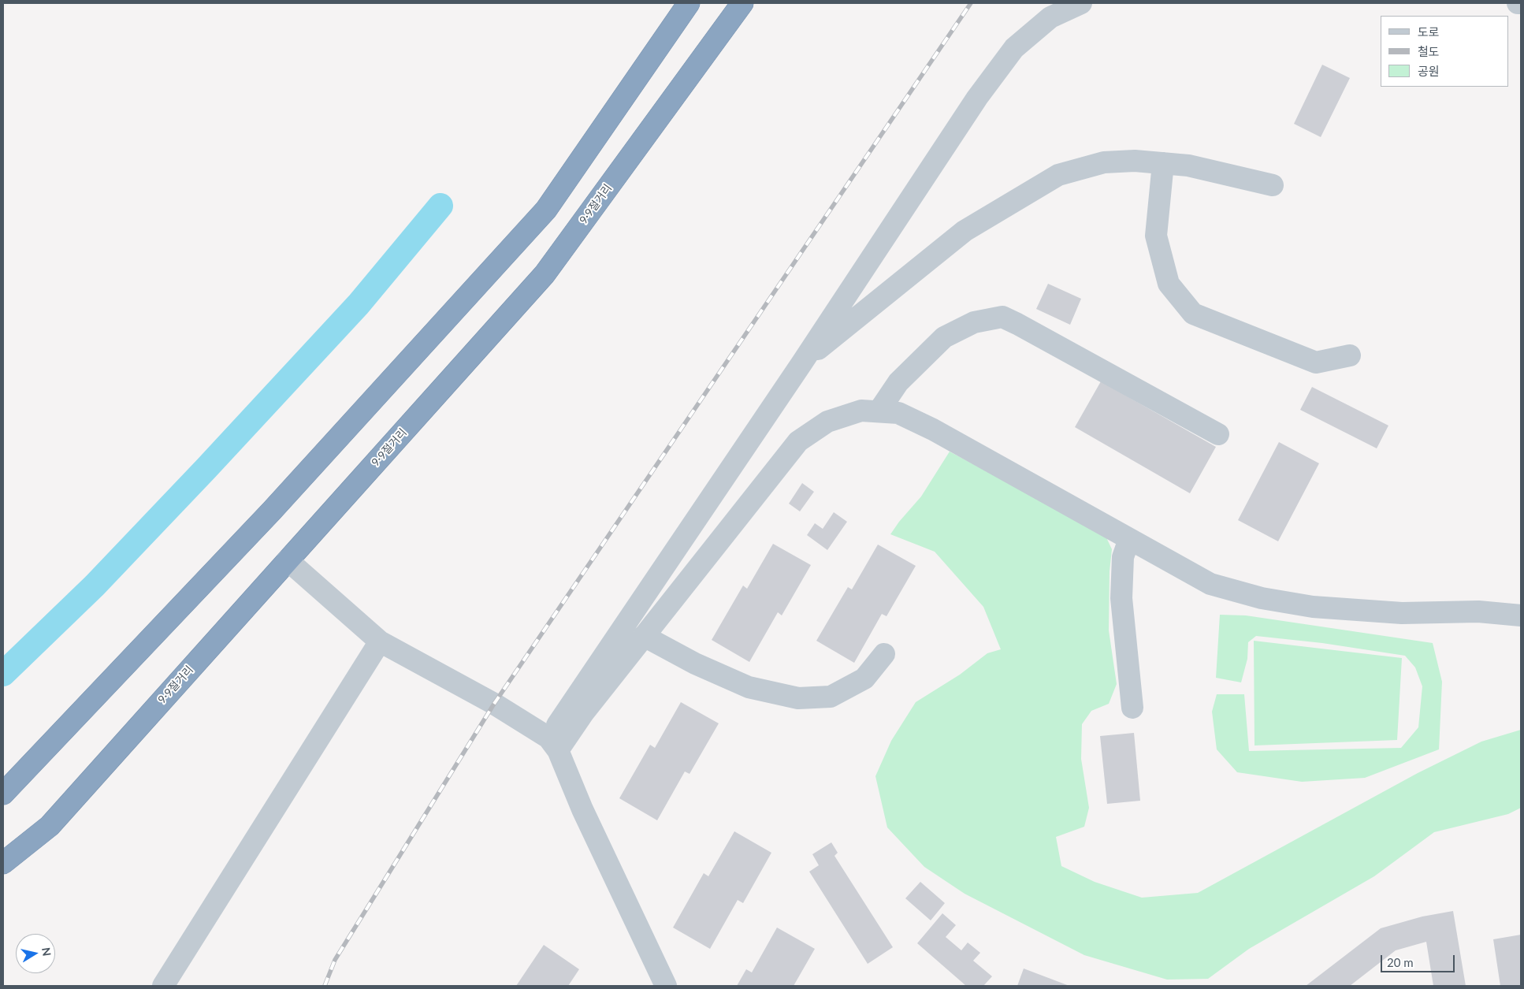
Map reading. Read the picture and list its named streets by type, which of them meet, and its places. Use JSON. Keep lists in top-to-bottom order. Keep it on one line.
{"streets":{"highway":["9·9절거리"]},"legend":["도로","철도","공원"],"scale_bar":"20 m","north":"right"}
